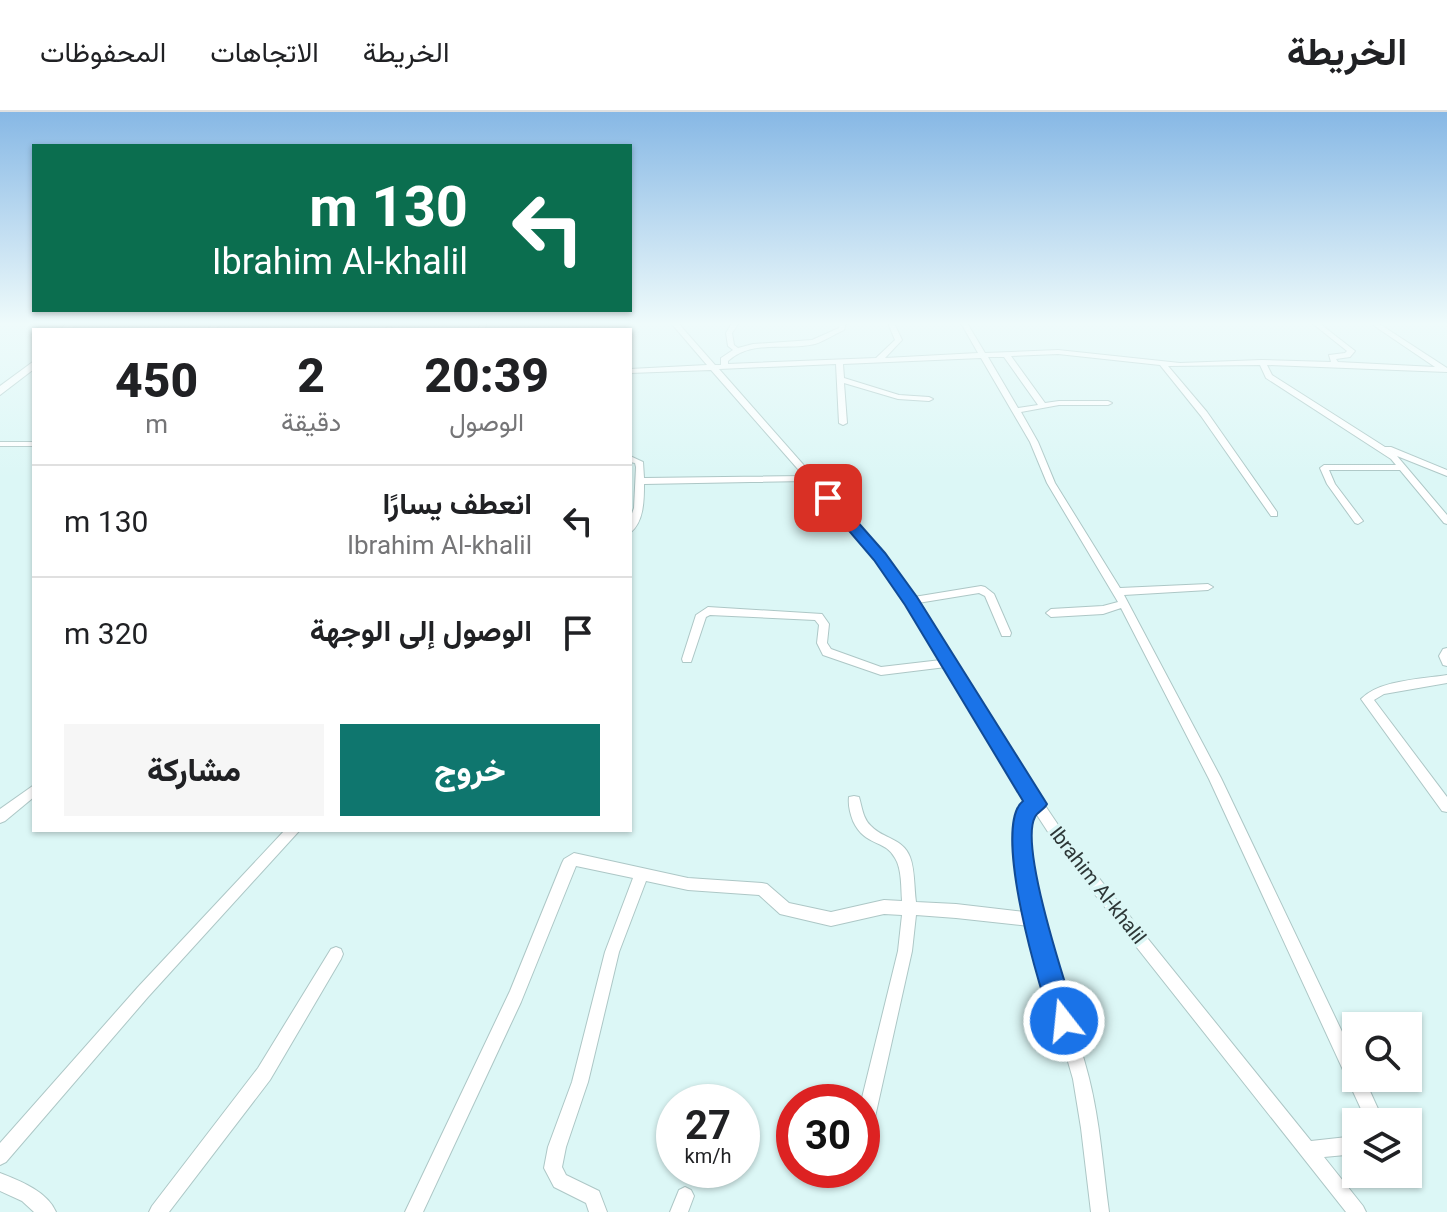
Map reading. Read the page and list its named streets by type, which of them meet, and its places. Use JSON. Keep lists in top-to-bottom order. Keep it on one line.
{"streets":{"street":["Ibrahim Al-khalil"]},"page":{"header":"الخريطة","nav":["الخريطة","الاتجاهات","المحفوظات"],"turn":["130 m","Ibrahim Al-khalil"],"eta":["20:39","الوصول","2","دقيقة","450","m"],"list":[{"name":"انعطف يسارًا","note":"Ibrahim Al-khalil","value":"130 m"},{"name":"الوصول إلى الوجهة","value":"320 m"}],"buttons":["خروج","مشاركة"],"speed":"27 km/h","limit":"30"}}
